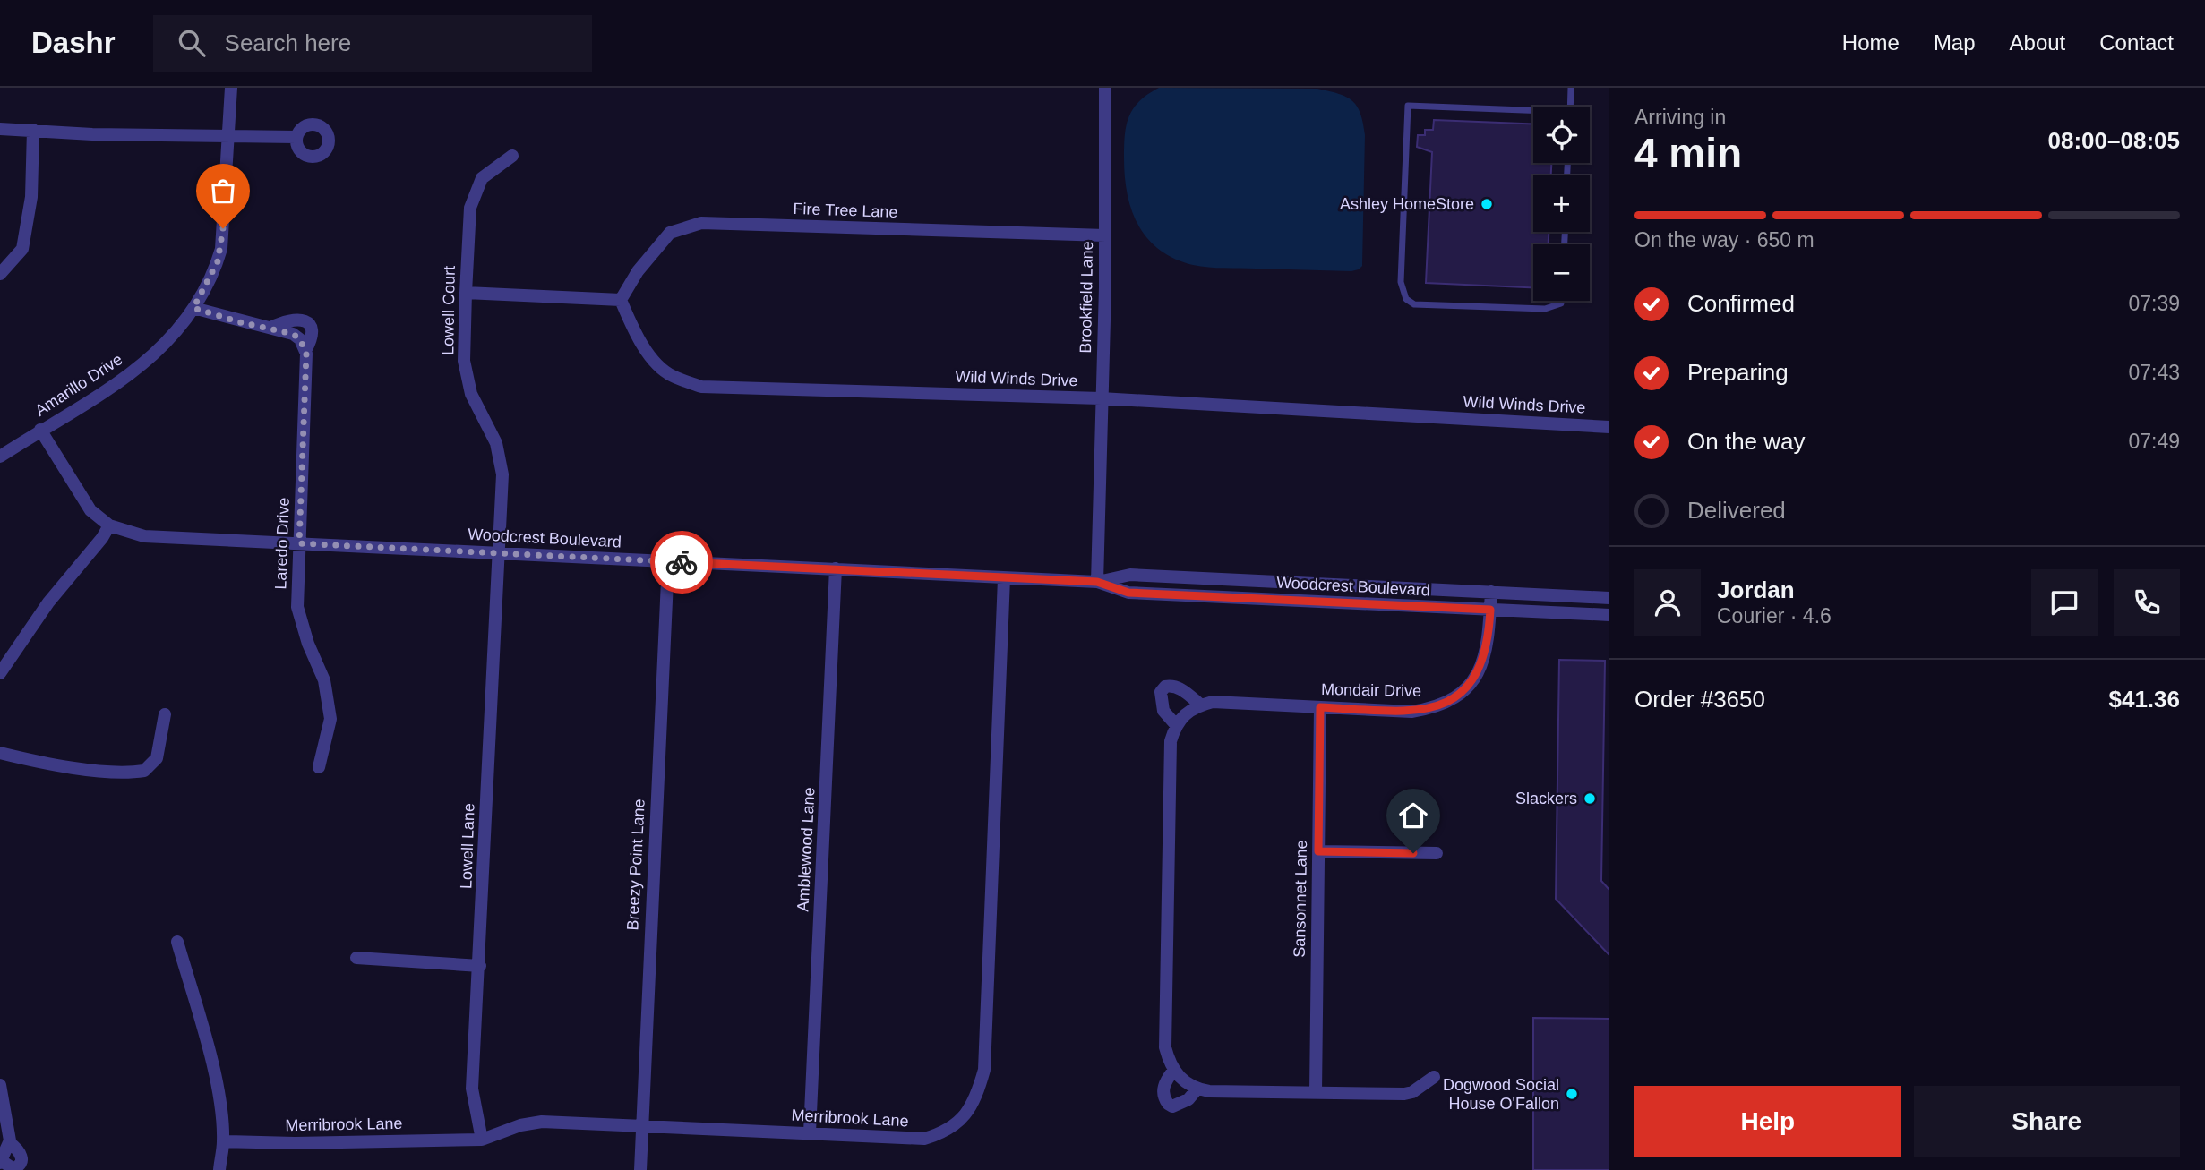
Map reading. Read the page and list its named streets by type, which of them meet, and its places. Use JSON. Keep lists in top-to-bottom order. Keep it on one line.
{"streets":{"street":["Fire Tree Lane","Brookfield Lane","Lowell Court","Wild Winds Drive","Amarillo Drive","Woodcrest Boulevard","Laredo Drive","Mondair Drive","Lowell Lane","Amblewood Lane","Breezy Point Lane","Sansonnet Lane","Merribrook Lane"]},"crossings":[["Fire Tree Lane","Brookfield Lane"],["Fire Tree Lane","Wild Winds Drive"],["Brookfield Lane","Wild Winds Drive"],["Brookfield Lane","Woodcrest Boulevard"],["Lowell Court","Woodcrest Boulevard"],["Lowell Court","Lowell Lane"],["Amarillo Drive","Woodcrest Boulevard"],["Amarillo Drive","Laredo Drive"],["Woodcrest Boulevard","Laredo Drive"],["Woodcrest Boulevard","Mondair Drive"],["Woodcrest Boulevard","Lowell Lane"],["Woodcrest Boulevard","Amblewood Lane"],["Woodcrest Boulevard","Breezy Point Lane"],["Woodcrest Boulevard","Merribrook Lane"],["Mondair Drive","Sansonnet Lane"],["Lowell Lane","Merribrook Lane"],["Amblewood Lane","Merribrook Lane"],["Breezy Point Lane","Merribrook Lane"]],"places":["Ashley HomeStore","Slackers","Dogwood Social House O'Fallon"],"page":{"header":"Dashr","search":"Search here","nav":["Home","Map","About","Contact"],"heading":["4 min","Arriving in","08:00–08:05"],"panel":["Jordan","Courier · 4.6","Order #3650","$41.36"],"map_buttons":["+","−"],"bar":"On the way · 650 m","list":[["Confirmed","07:39"],["Preparing","07:43"],["On the way","07:49"],"Delivered"],"buttons":["Help","Share"]}}
